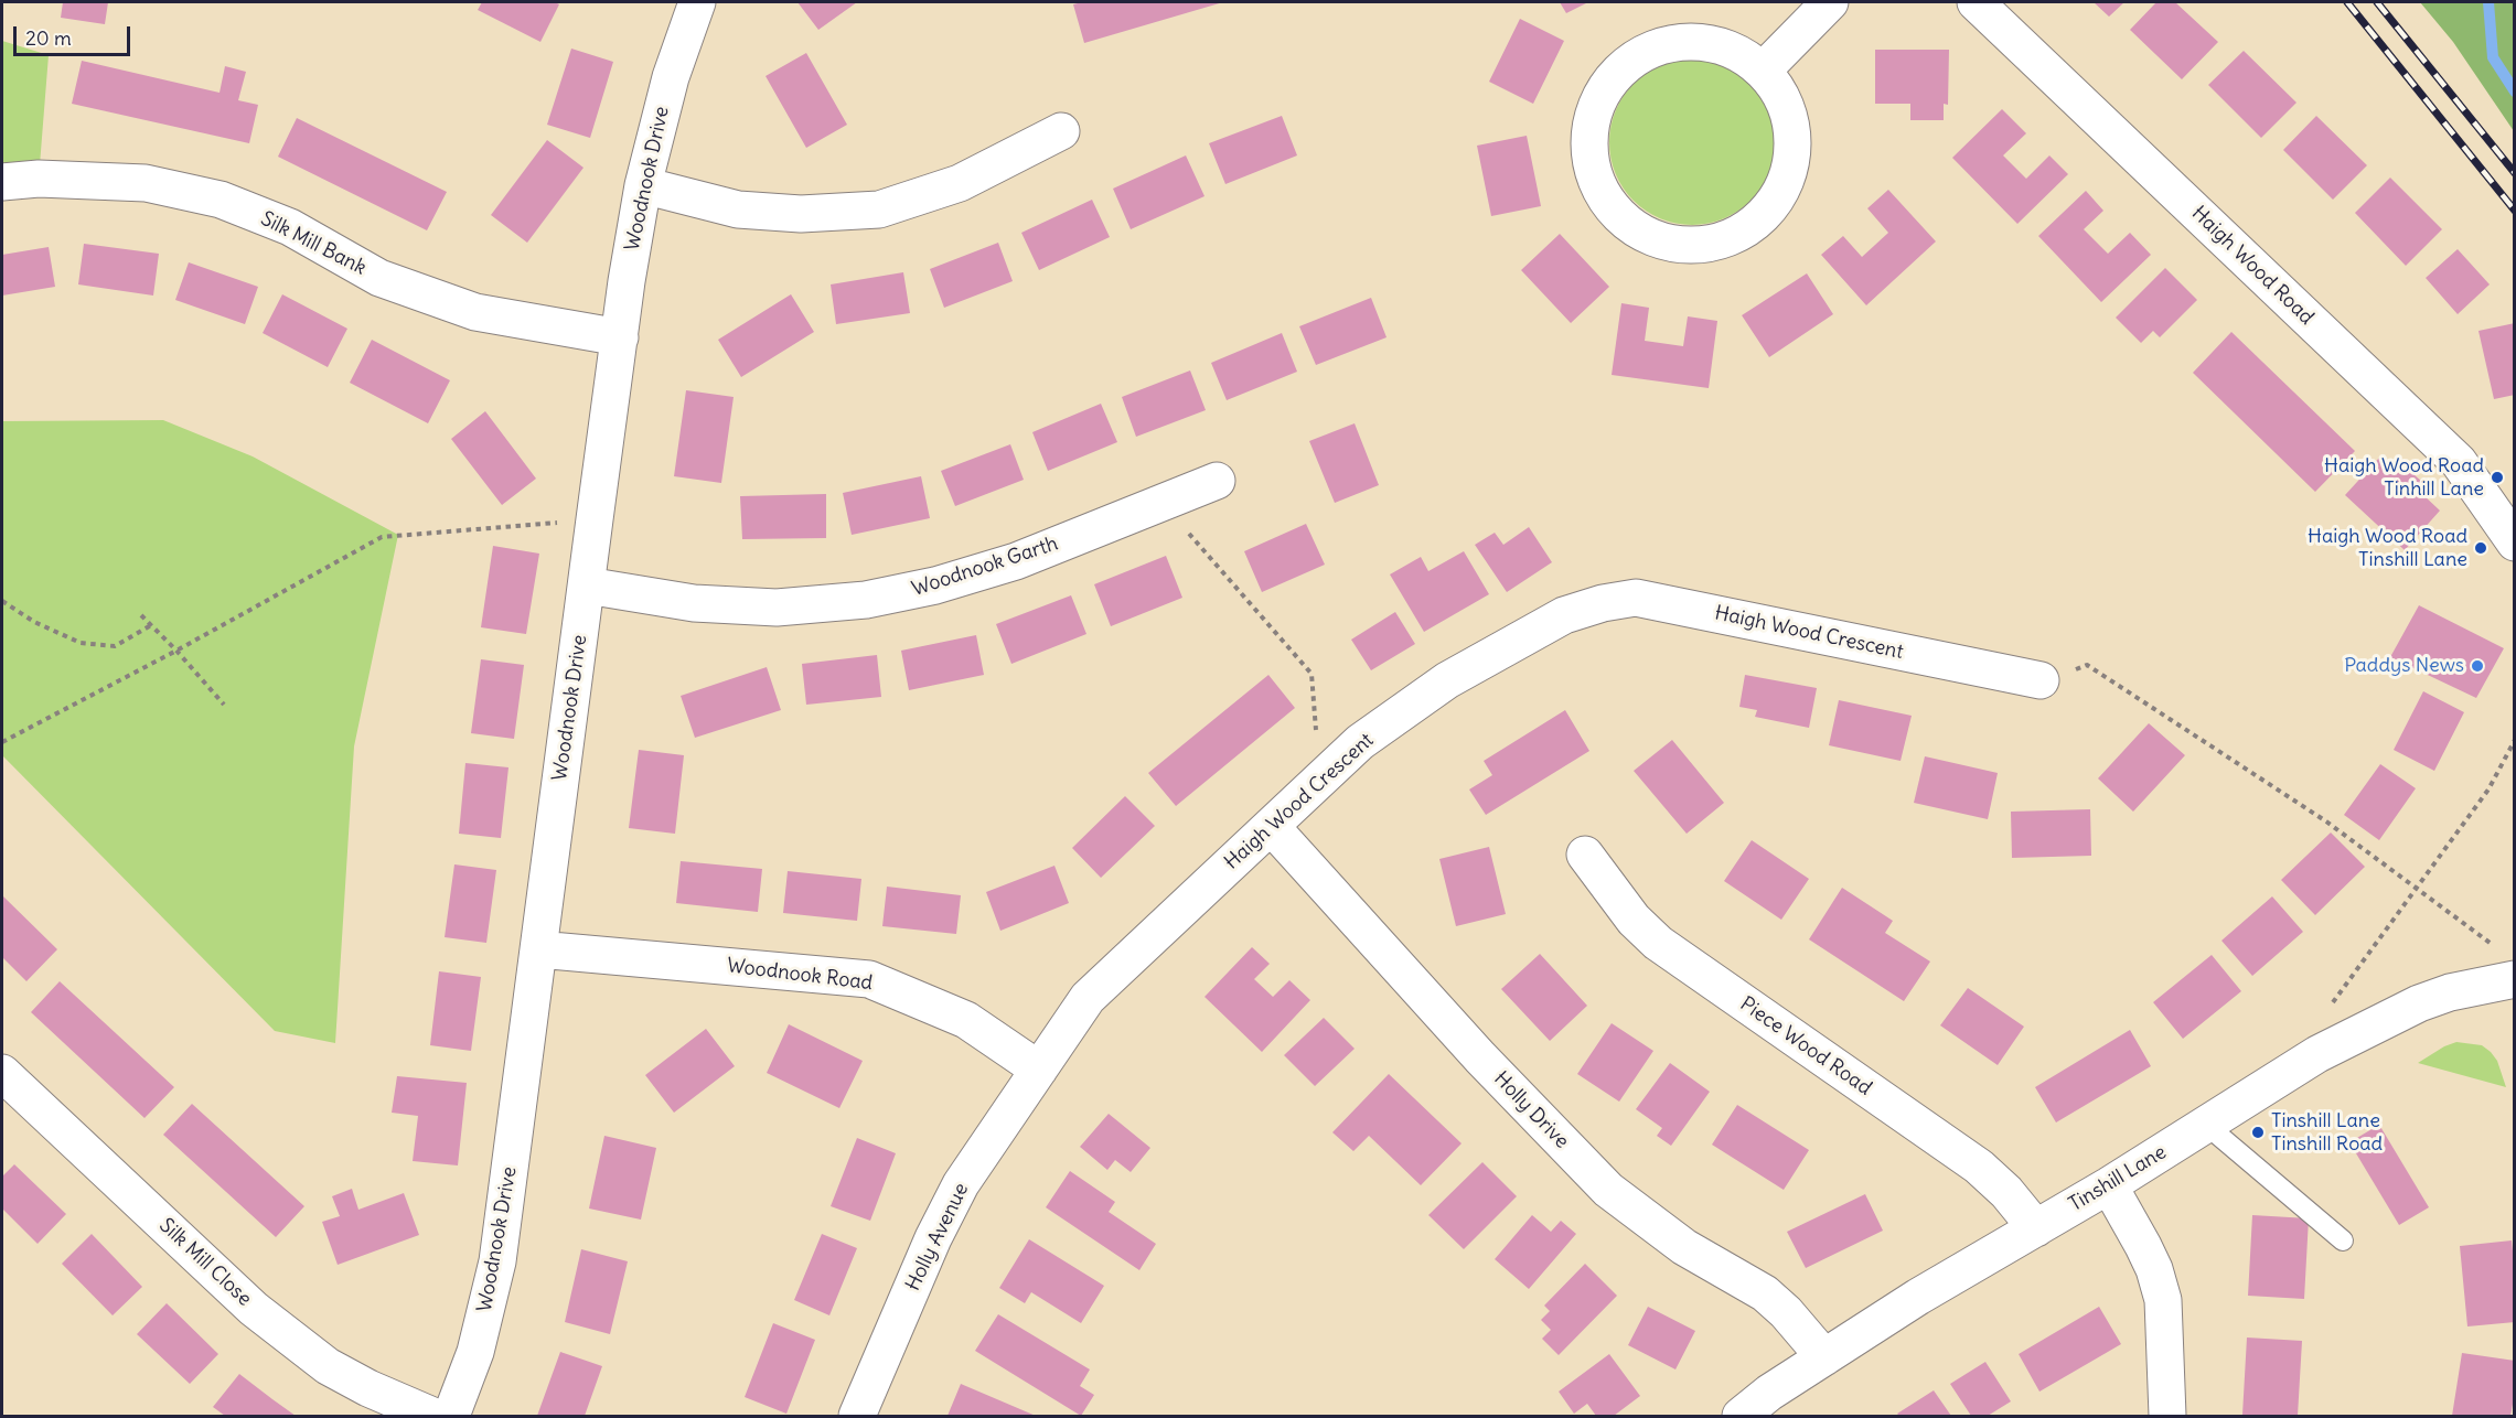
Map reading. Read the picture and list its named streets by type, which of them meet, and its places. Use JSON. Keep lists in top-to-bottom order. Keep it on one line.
{"streets":{"street":["Woodnook Drive","Silk Mill Bank","Haigh Wood Road","Woodnook Garth","Haigh Wood Crescent","Woodnook Road","Piece Wood Road","Holly Drive","Tinshill Lane","Holly Avenue","Silk Mill Close"]},"crossings":[["Woodnook Drive","Silk Mill Bank"],["Woodnook Drive","Woodnook Garth"],["Woodnook Drive","Woodnook Road"],["Haigh Wood Crescent","Woodnook Road"],["Haigh Wood Crescent","Holly Drive"],["Haigh Wood Crescent","Holly Avenue"],["Woodnook Road","Holly Avenue"],["Piece Wood Road","Tinshill Lane"],["Holly Drive","Tinshill Lane"]],"places":["Haigh Wood Road Tinhill Lane","Haigh Wood Road Tinshill Lane","Paddys News","Tinshill Lane Tinshill Road"],"scale_bar":"20 m"}
